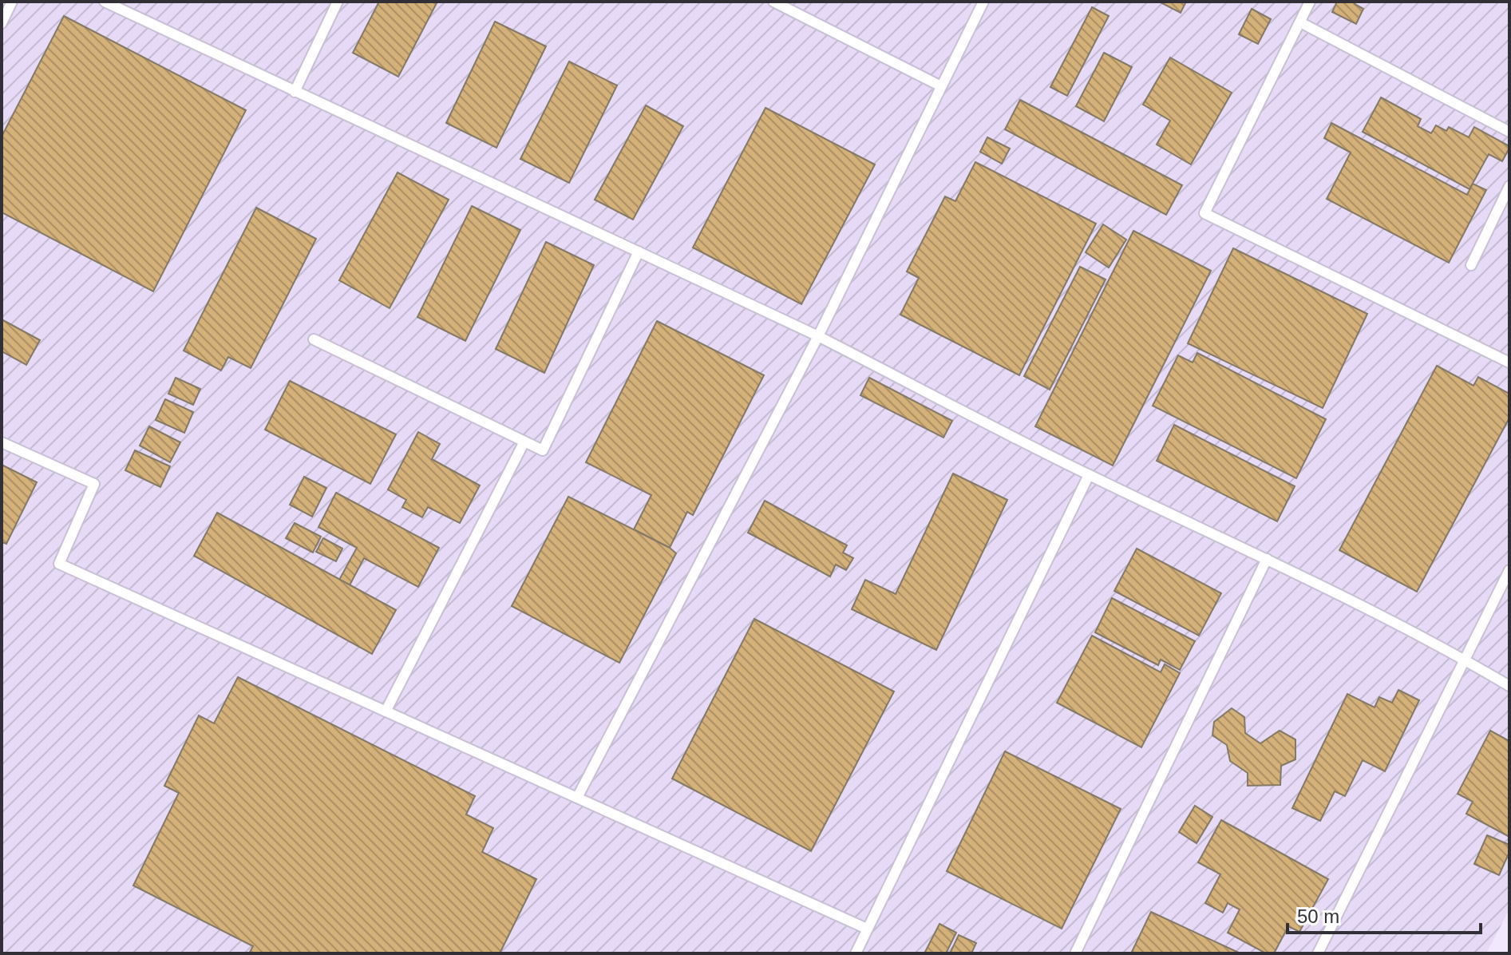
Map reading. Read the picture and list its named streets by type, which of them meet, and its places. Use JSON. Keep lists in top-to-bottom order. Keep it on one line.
{"scale_bar":"50 m"}
